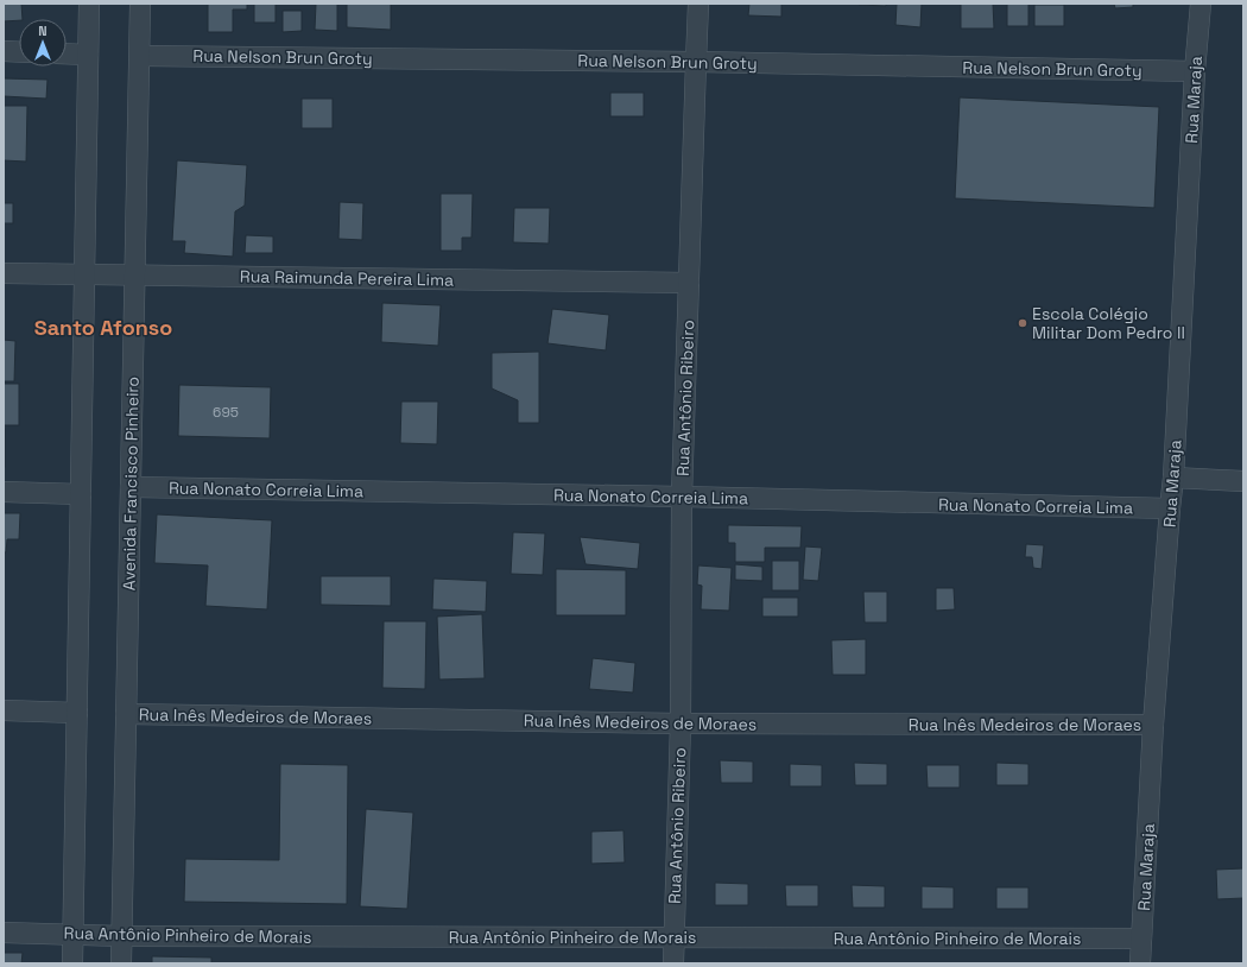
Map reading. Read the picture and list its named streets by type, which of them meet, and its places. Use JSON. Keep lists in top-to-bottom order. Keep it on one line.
{"streets":{"street":["Rua Nelson Brun Groty","Rua Maraja","Rua Raimunda Pereira Lima","Rua Antônio Ribeiro","Avenida Francisco Pinheiro","Rua Nonato Correia Lima","Rua Inês Medeiros de Moraes","Rua Antônio Pinheiro de Morais"]},"crossings":[["Rua Nelson Brun Groty","Rua Maraja"],["Rua Nelson Brun Groty","Rua Antônio Ribeiro"],["Rua Nelson Brun Groty","Avenida Francisco Pinheiro"],["Rua Maraja","Rua Nonato Correia Lima"],["Rua Maraja","Rua Inês Medeiros de Moraes"],["Rua Maraja","Rua Antônio Pinheiro de Morais"],["Rua Raimunda Pereira Lima","Rua Antônio Ribeiro"],["Rua Raimunda Pereira Lima","Avenida Francisco Pinheiro"],["Rua Antônio Ribeiro","Rua Nonato Correia Lima"],["Rua Antônio Ribeiro","Rua Inês Medeiros de Moraes"],["Rua Antônio Ribeiro","Rua Antônio Pinheiro de Morais"],["Avenida Francisco Pinheiro","Rua Nonato Correia Lima"],["Avenida Francisco Pinheiro","Rua Inês Medeiros de Moraes"],["Avenida Francisco Pinheiro","Rua Antônio Pinheiro de Morais"]],"districts":["Santo Afonso"],"places":["Escola Colégio Militar Dom Pedro II"],"house_numbers":["695"],"north":"top"}
